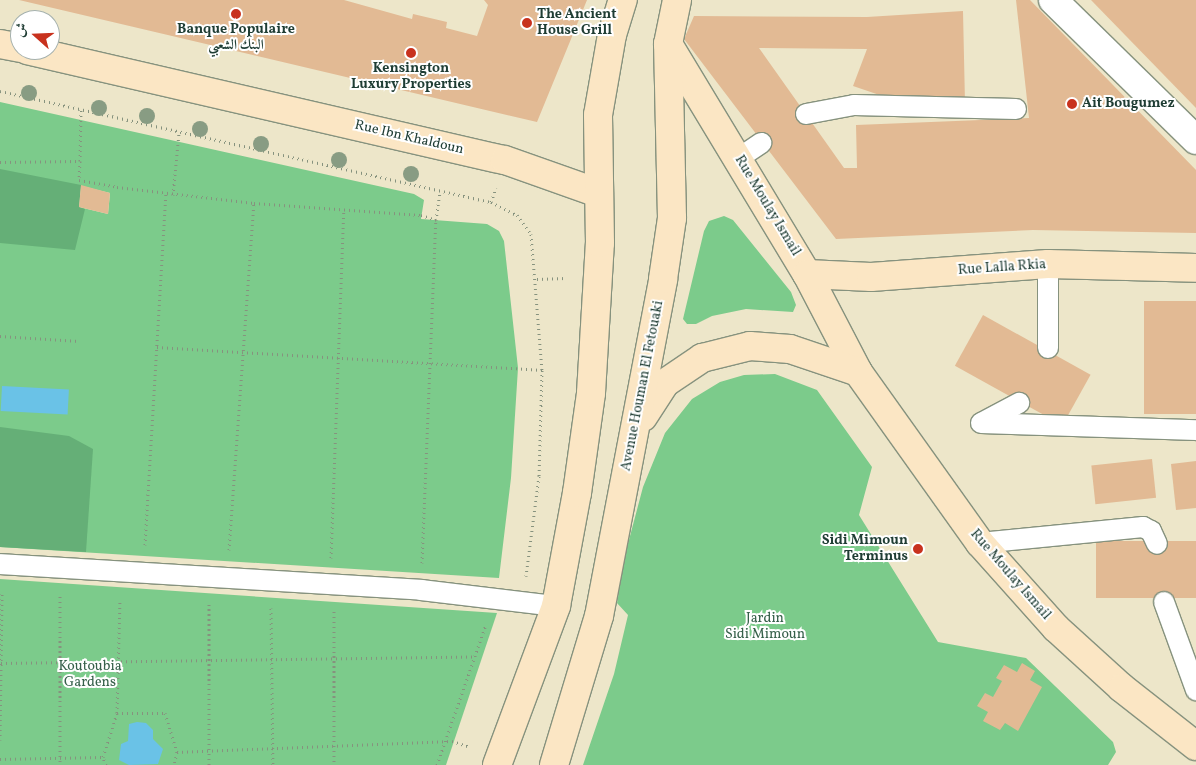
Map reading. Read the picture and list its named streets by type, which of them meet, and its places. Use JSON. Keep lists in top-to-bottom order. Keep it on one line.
{"streets":{"main road":["Rue Ibn Khaldoun","Rue Moulay Ismail","Rue Lalla Rkia","Avenue Houman El Fetouaki"]},"crossings":[["Rue Moulay Ismail","Rue Lalla Rkia"],["Rue Moulay Ismail","Avenue Houman El Fetouaki"]],"parks":["Jardin Sidi Mimoun","Koutoubia Gardens"],"places":["Banque Populaire البنك الشعبي","The Ancient House Grill","Kensington Luxury Properties","Ait Bougumez","Sidi Mimoun Terminus"],"north":"left"}
